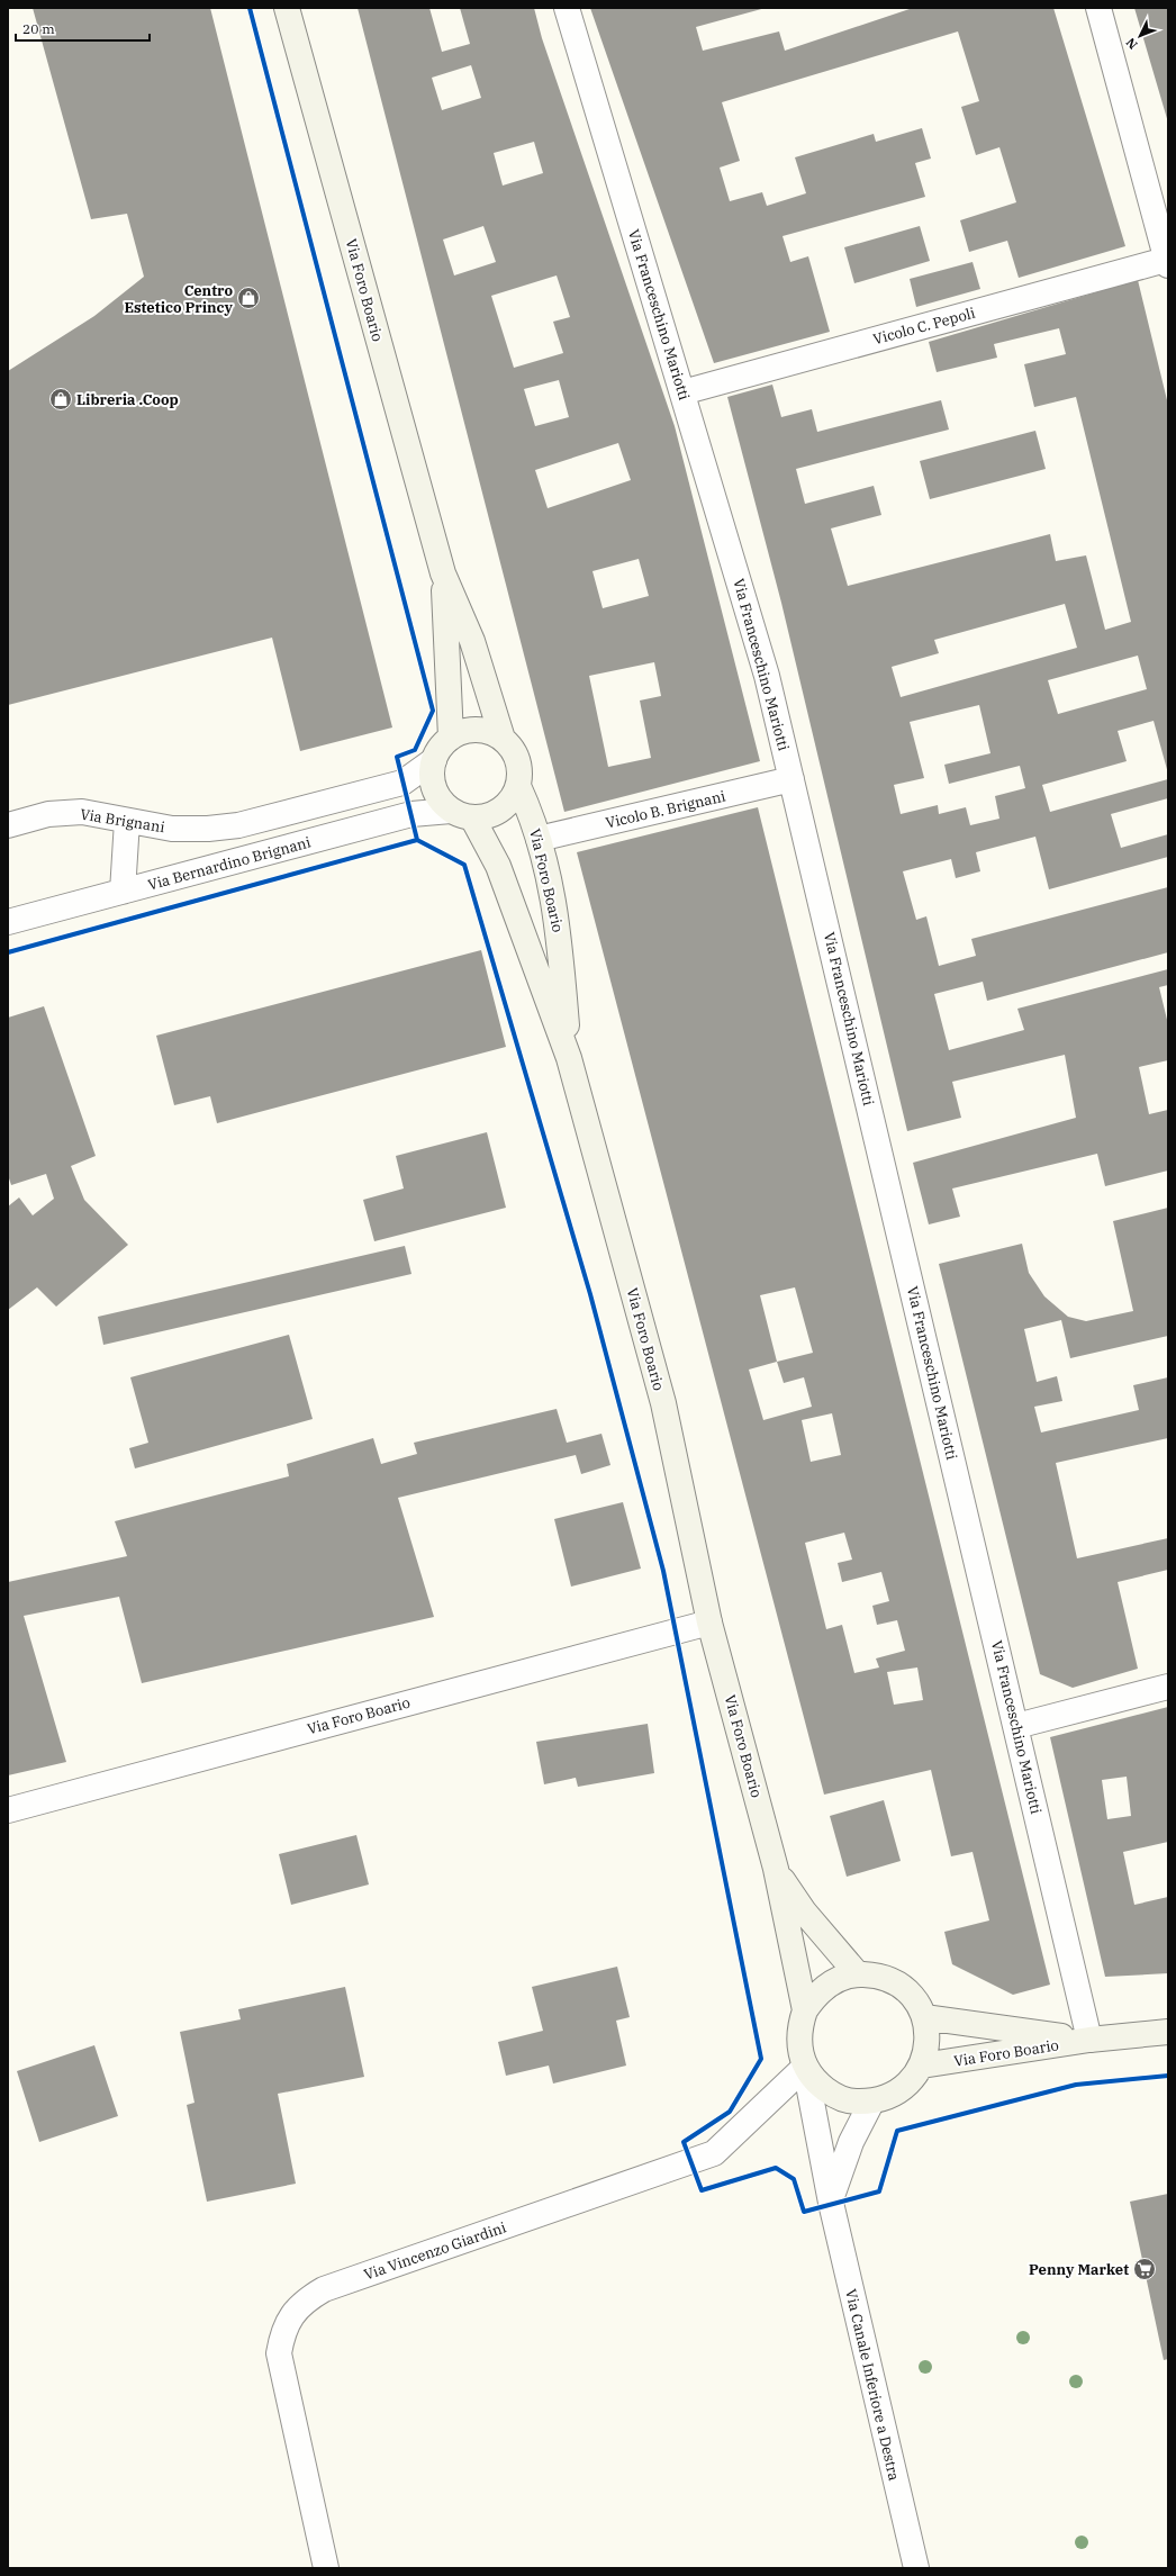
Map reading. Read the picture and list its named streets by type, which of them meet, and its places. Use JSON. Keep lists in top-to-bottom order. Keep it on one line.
{"streets":{"street":["Via Foro Boario","Via Franceschino Mariotti","Vicolo C. Pepoli","Vicolo B. Brignani","Via Brignani","Via Bernardino Brignani","Via Vincenzo Giardini","Via Canale Inferiore a Destra"]},"crossings":[["Via Foro Boario","Via Franceschino Mariotti"],["Via Foro Boario","Vicolo B. Brignani"],["Via Foro Boario","Via Brignani"],["Via Foro Boario","Via Bernardino Brignani"],["Via Foro Boario","Via Vincenzo Giardini"],["Via Foro Boario","Via Canale Inferiore a Destra"],["Via Franceschino Mariotti","Vicolo C. Pepoli"],["Via Franceschino Mariotti","Vicolo B. Brignani"],["Via Brignani","Via Bernardino Brignani"],["Via Vincenzo Giardini","Via Canale Inferiore a Destra"]],"places":{"shop":["Centro Estetico Princy","Libreria .Coop"],"supermarket":["Penny Market"]},"scale_bar":"20 m","north":"bottom left"}
